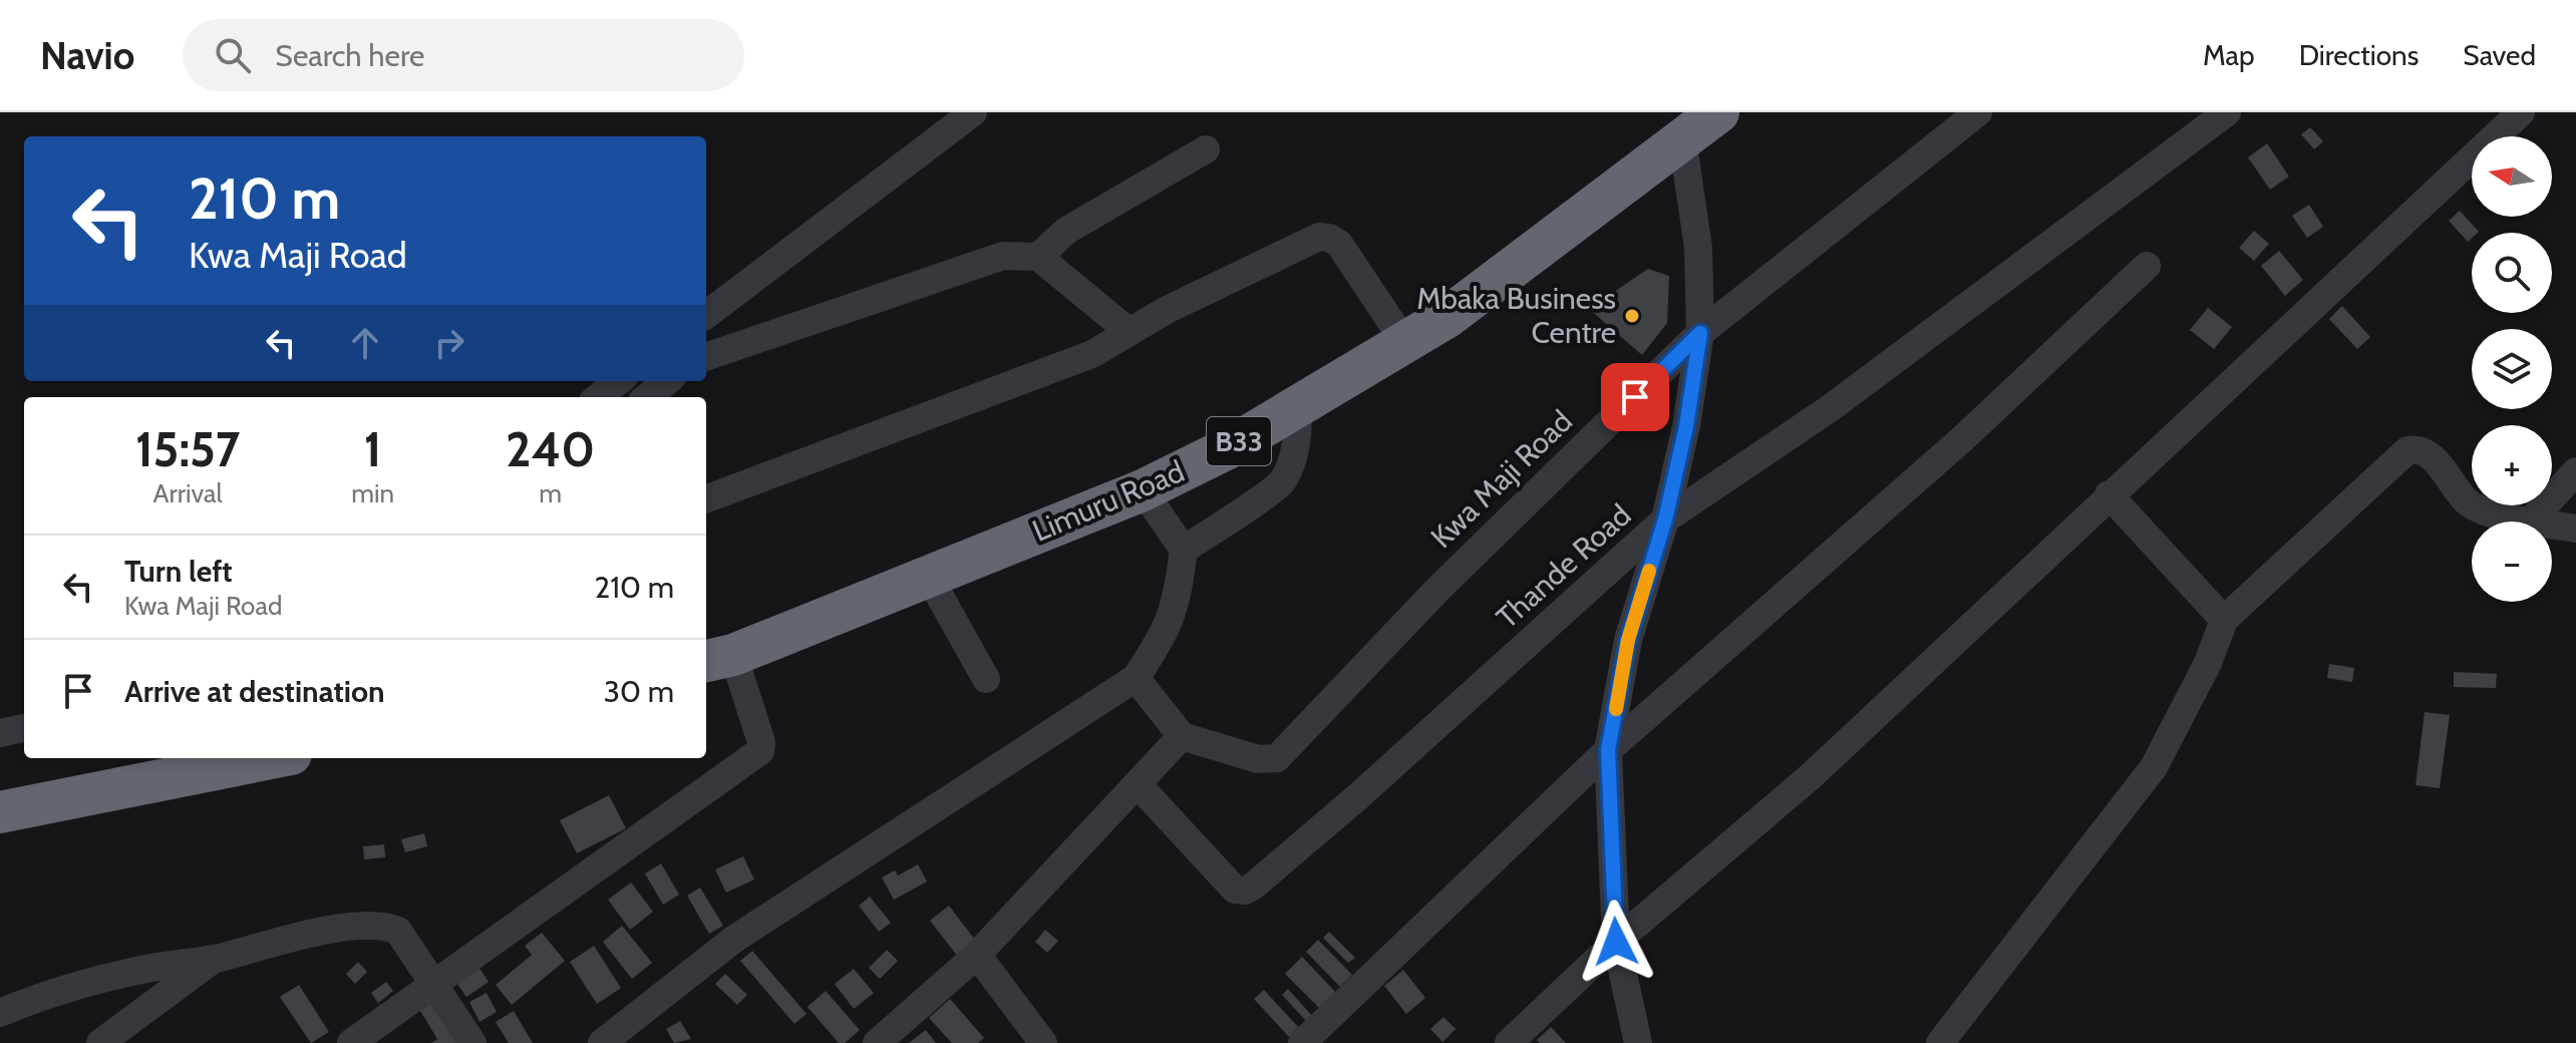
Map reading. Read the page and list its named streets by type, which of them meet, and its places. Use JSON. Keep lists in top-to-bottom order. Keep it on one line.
{"streets":{"highway":["B33","Limuru Road"],"street":["Kwa Maji Road","Thande Road"]},"places":["Mbaka Business Centre"],"north":"left","page":{"header":"Navio","search":"Search here","nav":["Map","Directions","Saved"],"map_buttons":["+","−"],"turn":["210 m","Kwa Maji Road"],"eta":["15:57","Arrival","1","min","240","m"],"list":[{"name":"Turn left","note":"Kwa Maji Road","value":"210 m"},{"name":"Arrive at destination","value":"30 m"}]}}
